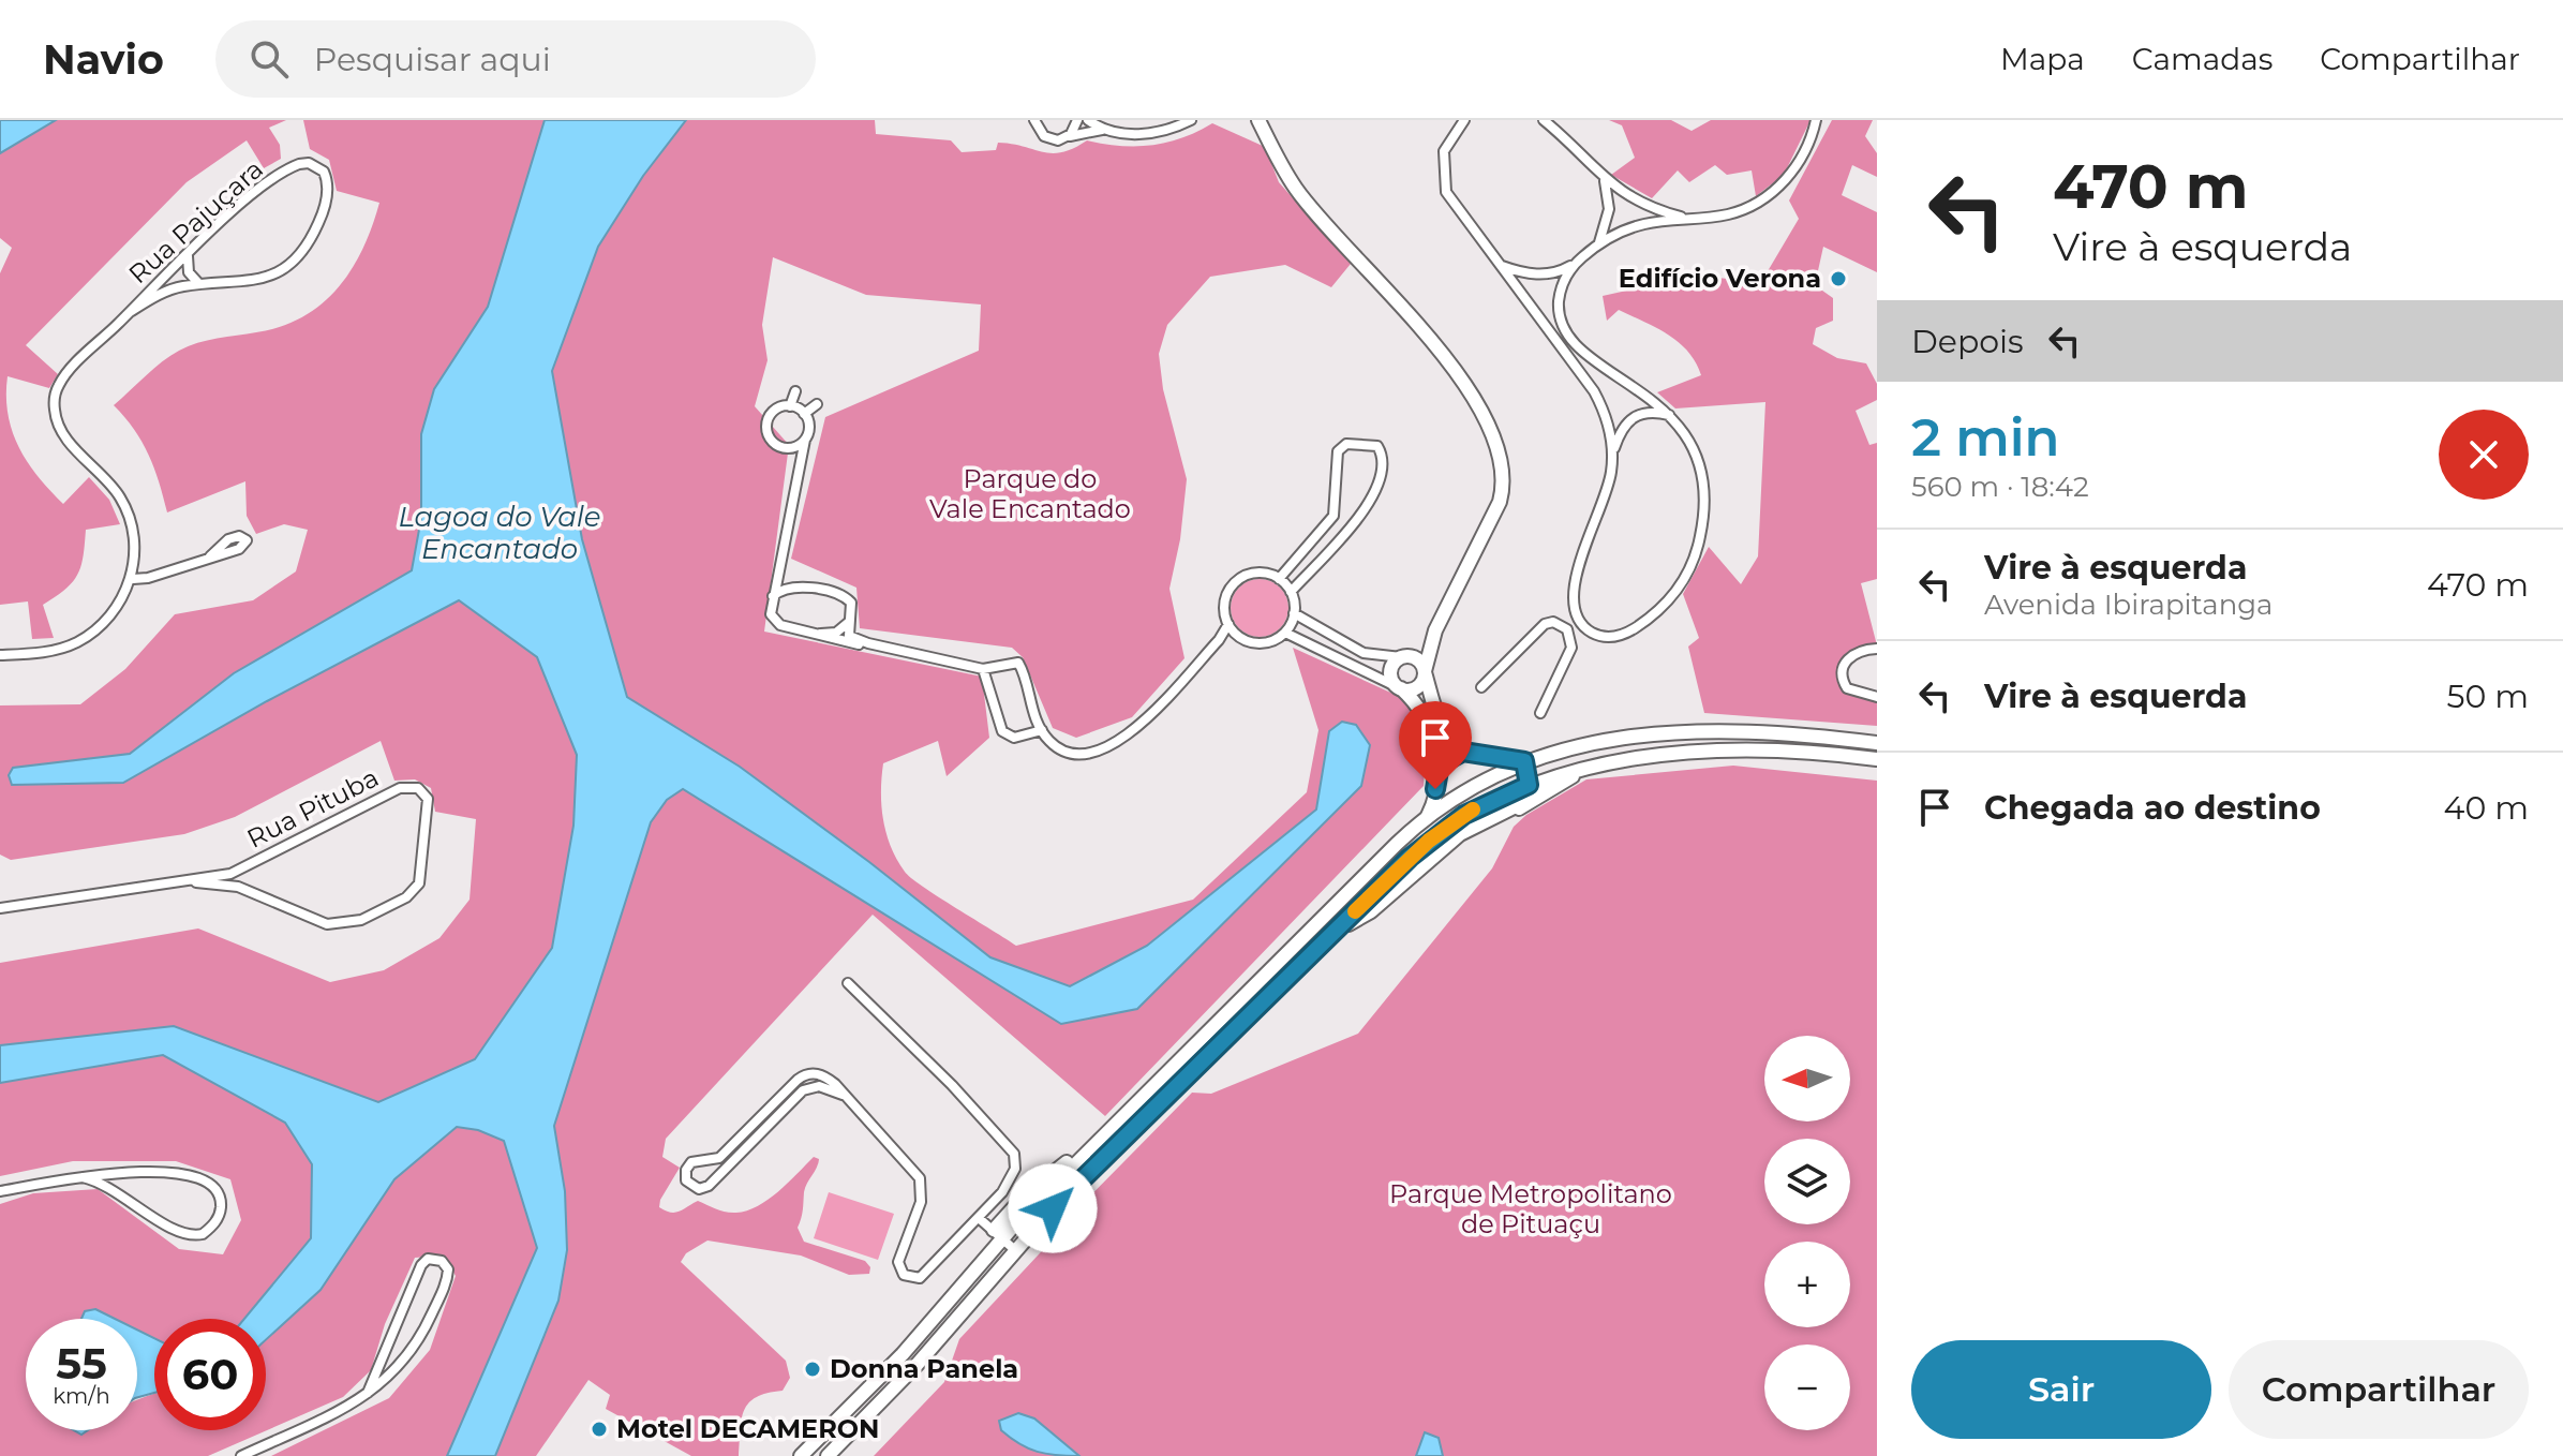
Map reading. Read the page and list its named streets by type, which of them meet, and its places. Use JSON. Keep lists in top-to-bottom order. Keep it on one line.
{"streets":{"street":["Rua Pajuçara","Rua Pituba"]},"water":["Lagoa do Vale Encantado"],"parks":["Parque do Vale Encantado","Parque Metropolitano de Pituaçu"],"places":["Edifício Verona","Donna Panela","Motel DECAMERON"],"north":"left","page":{"header":"Navio","search":"Pesquisar aqui","nav":["Mapa","Camadas","Compartilhar"],"turn":["470 m","Vire à esquerda"],"then":"Depois","heading":["2 min","560 m · 18:42"],"list":[{"name":"Vire à esquerda","note":"Avenida Ibirapitanga","value":"470 m"},{"name":"Vire à esquerda","value":"50 m"},{"name":"Chegada ao destino","value":"40 m"}],"map_buttons":["+","−"],"speed":"55 km/h","limit":"60","buttons":["Sair","Compartilhar"]}}
